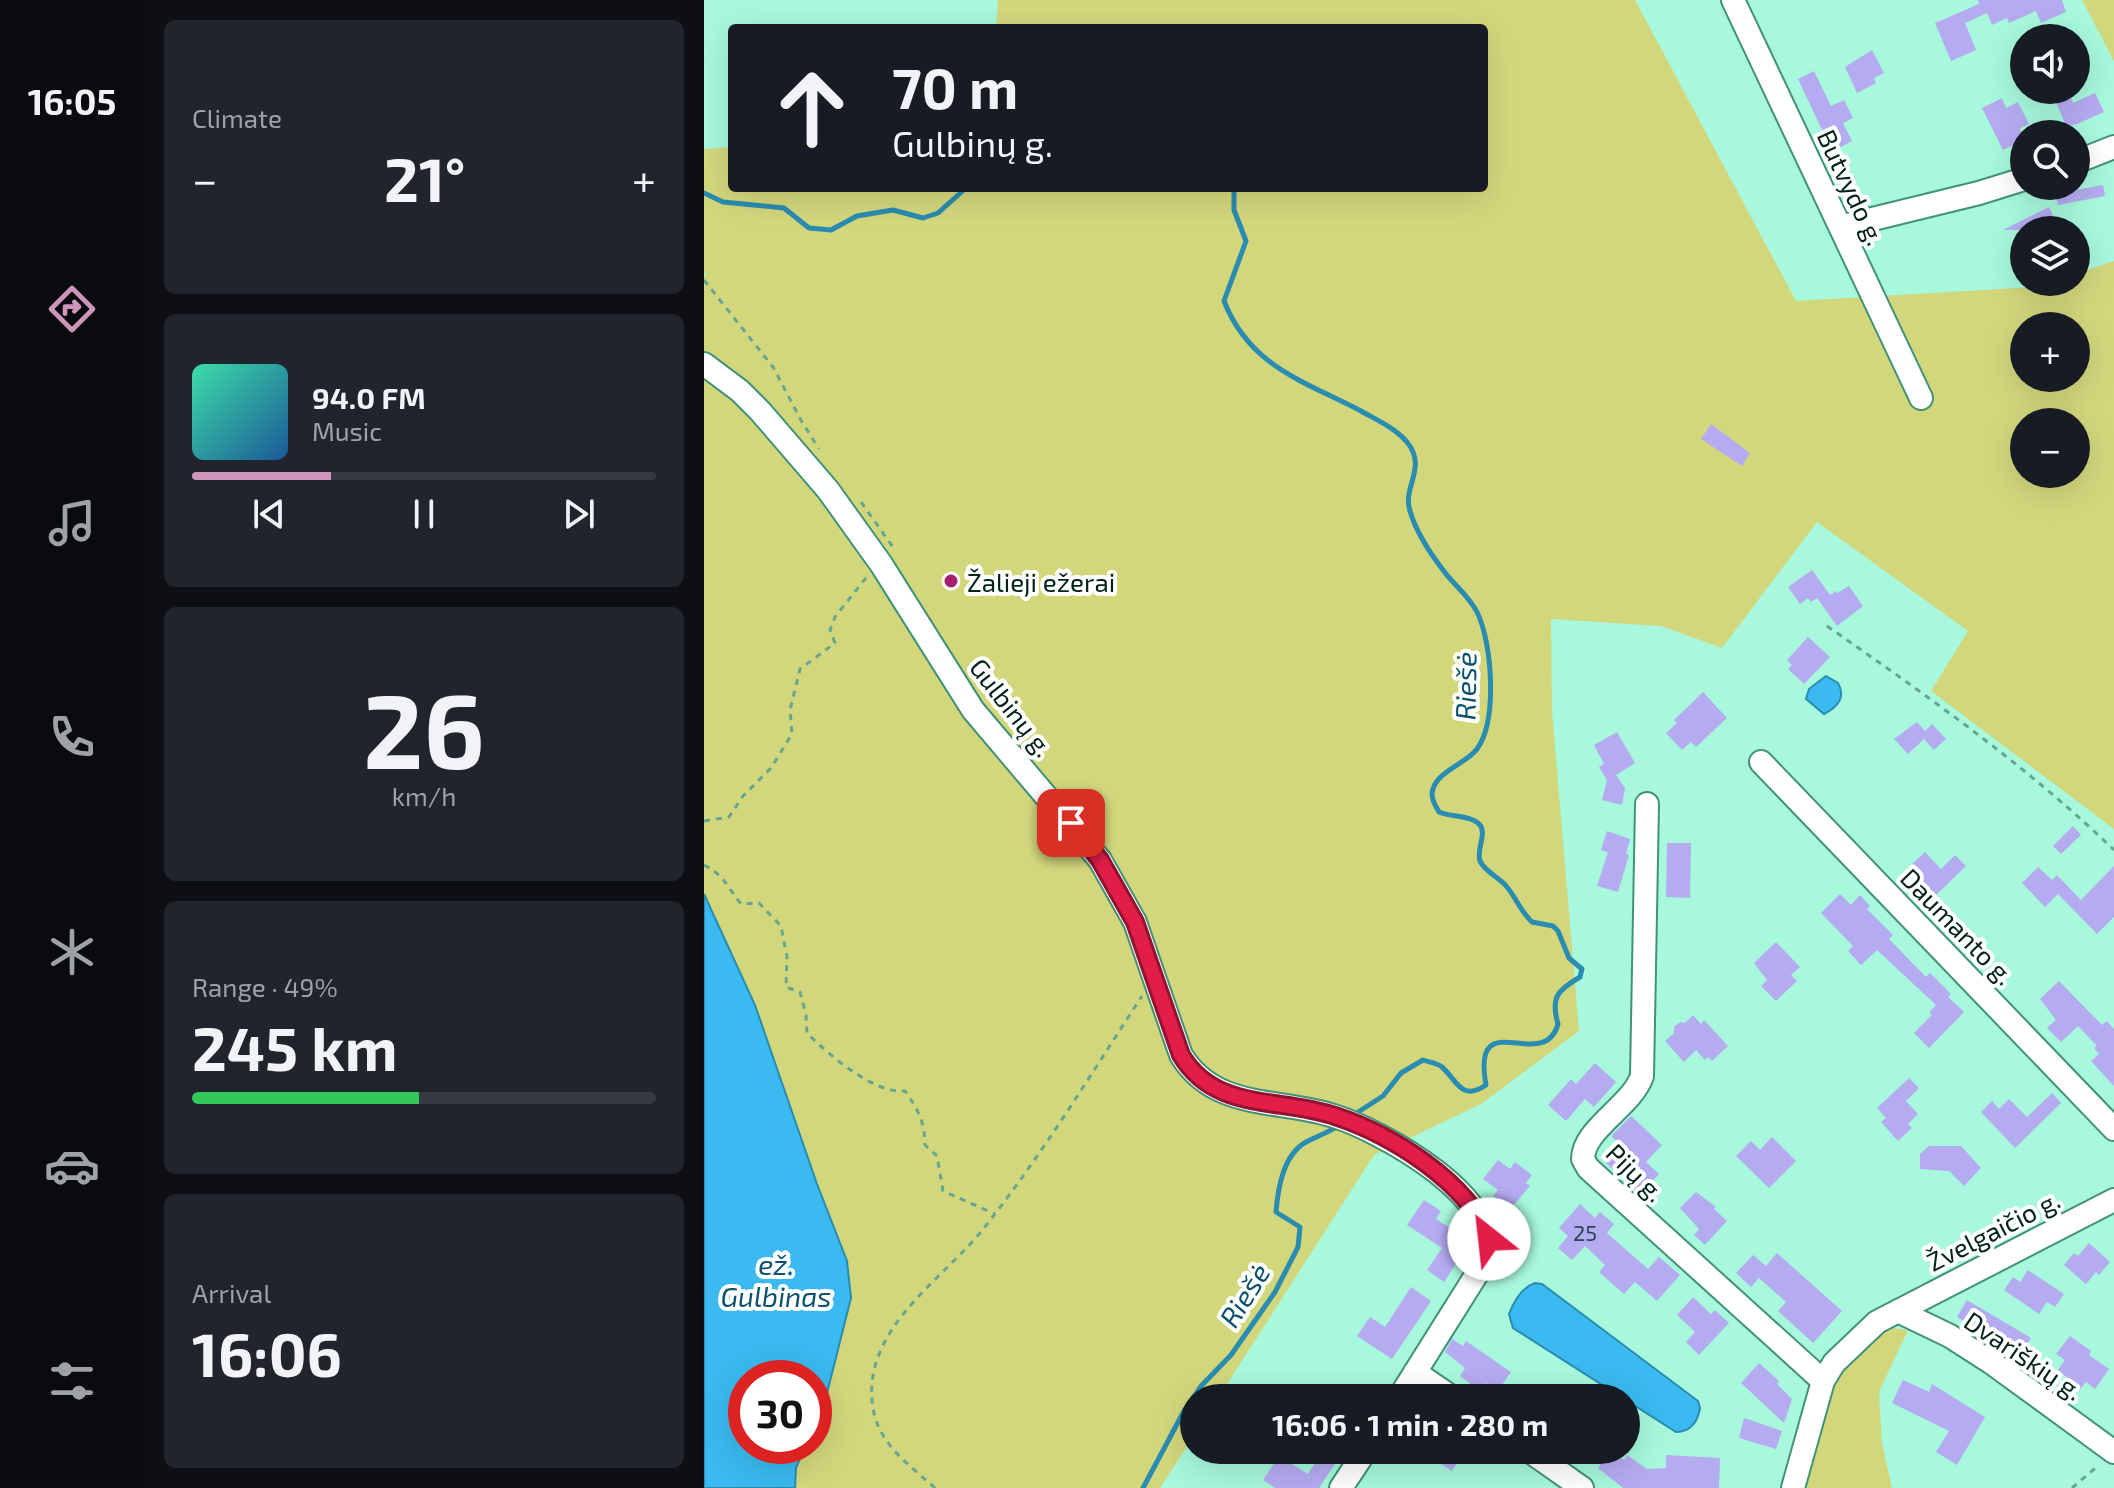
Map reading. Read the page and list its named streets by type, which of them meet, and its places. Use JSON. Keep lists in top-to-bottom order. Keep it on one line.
{"streets":{"street":["Butvydo g.","Gulbinų g.","Daumanto g.","Pijų g.","Žvelgaičio g.","Dvariškių g."]},"crossings":[["Pijų g.","Žvelgaičio g."],["Žvelgaičio g.","Dvariškių g."]],"water":["Riešė","ež. Gulbinas"],"places":["Žalieji ežerai"],"house_numbers":["25"],"page":{"tabs":"16:05","tile":["Climate",["26","km/h"],["Range · 49%","245 km"],["Arrival","16:06"]],"map_buttons":["+","−"],"turn":["70 m","Gulbinų g."],"heat":["−","21°","+"],"song":["94.0 FM","Music"],"limit":"30","trip":"16:06 · 1 min · 280 m"}}
